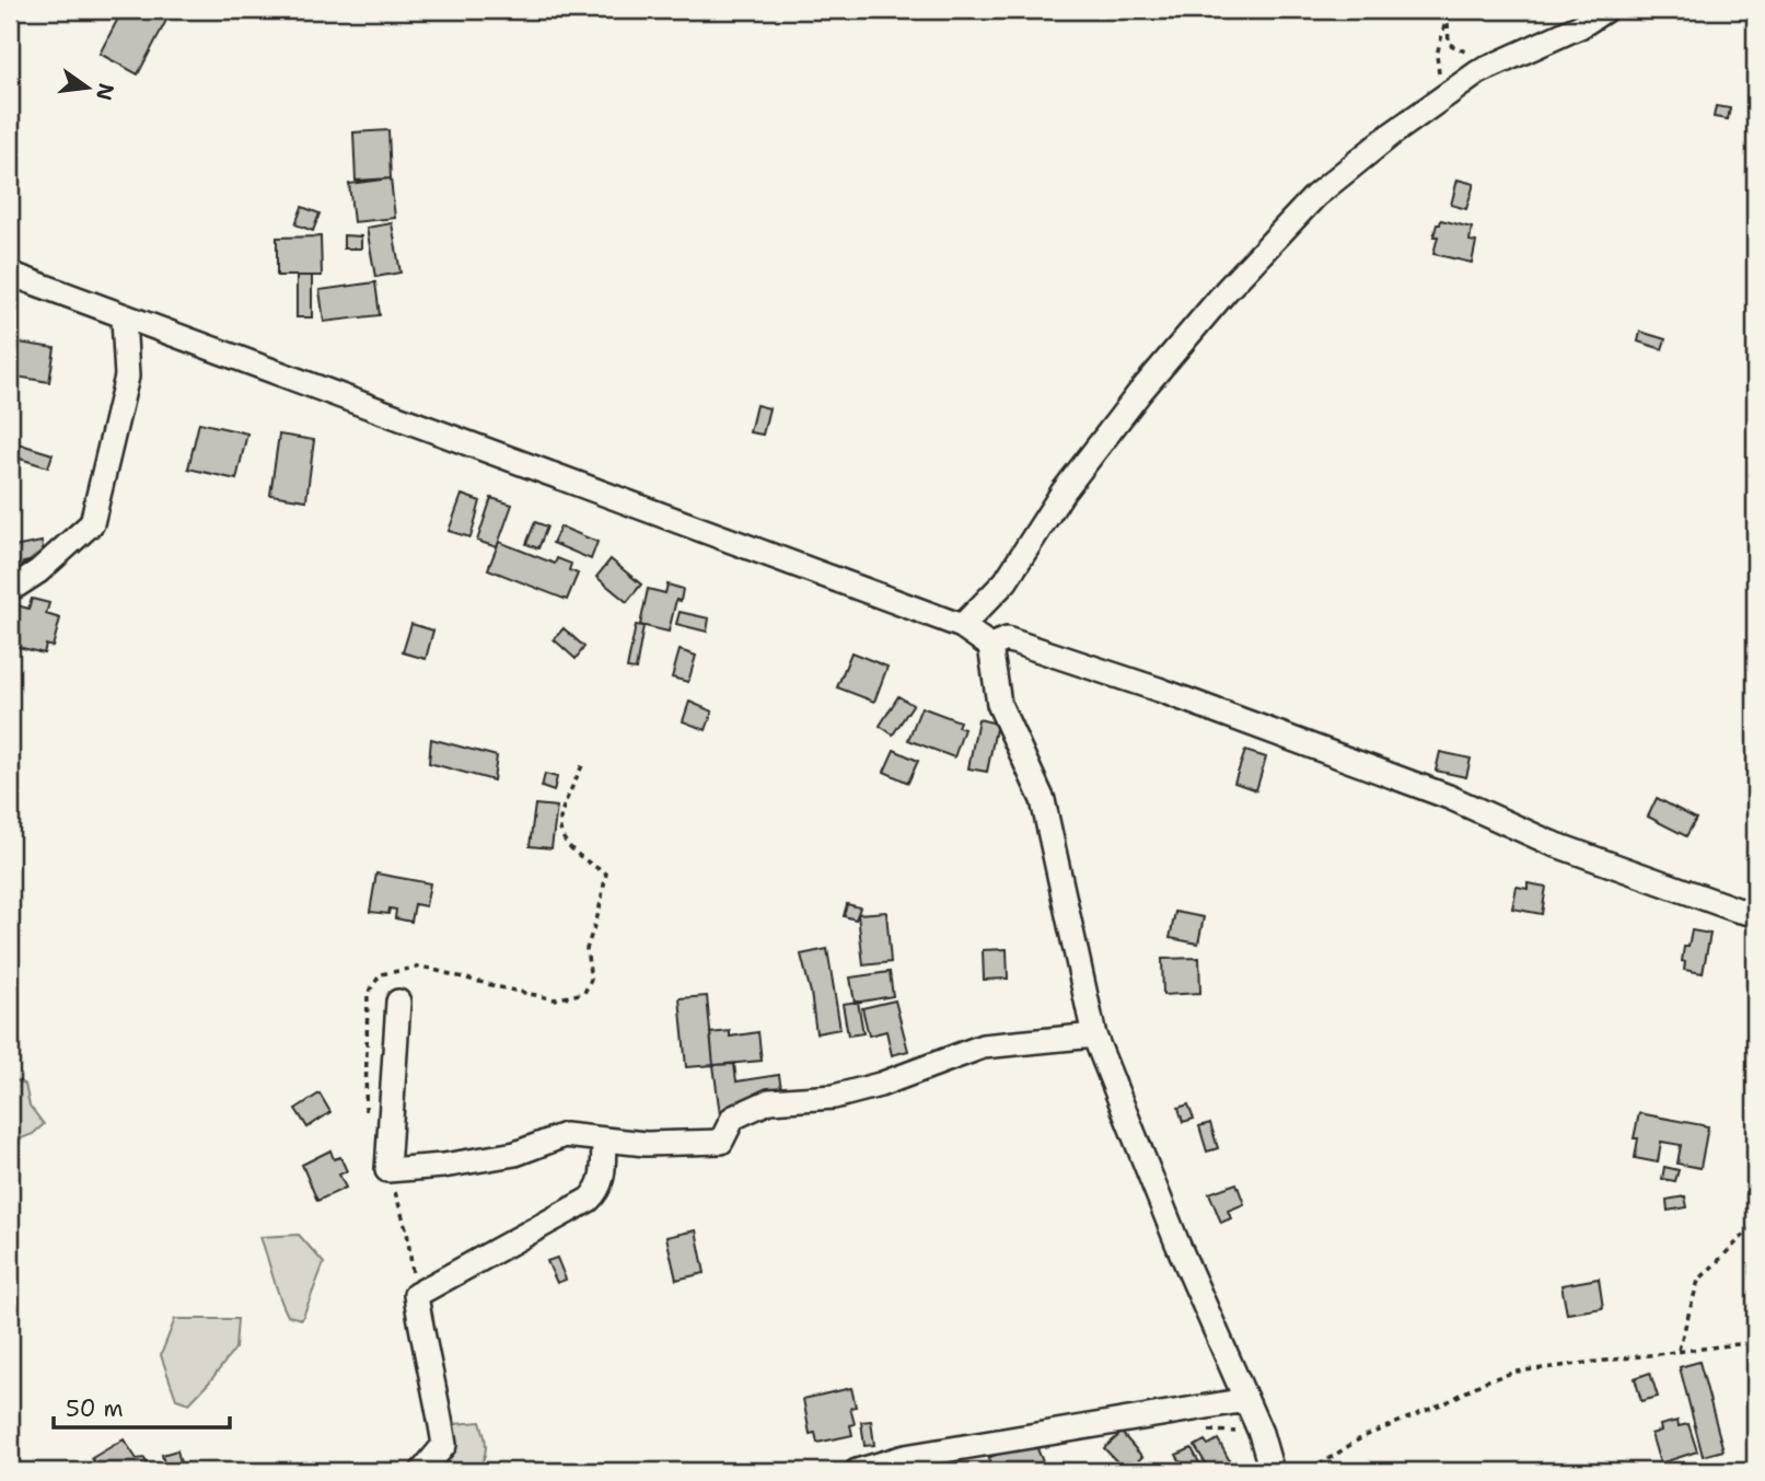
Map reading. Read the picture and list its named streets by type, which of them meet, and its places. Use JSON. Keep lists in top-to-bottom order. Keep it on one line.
{"scale_bar":"50 m","north":"right"}
